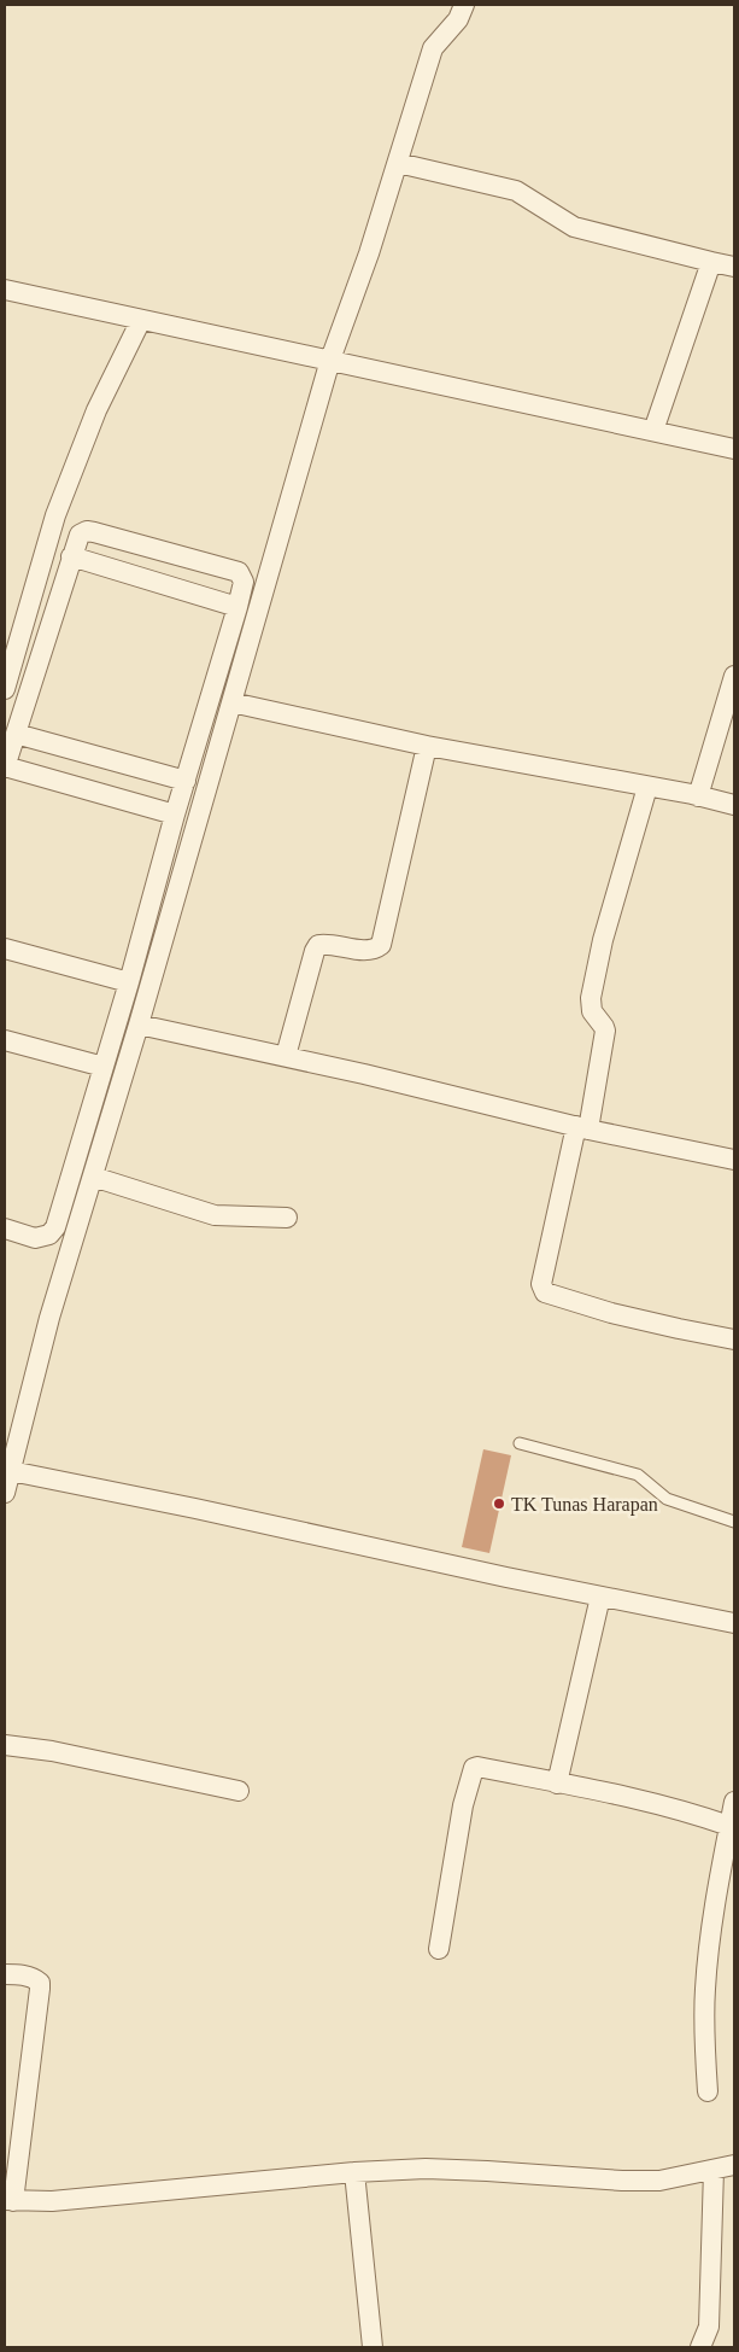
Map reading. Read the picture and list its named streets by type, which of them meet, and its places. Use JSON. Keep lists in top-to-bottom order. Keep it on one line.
{"places":["TK Tunas Harapan"]}
